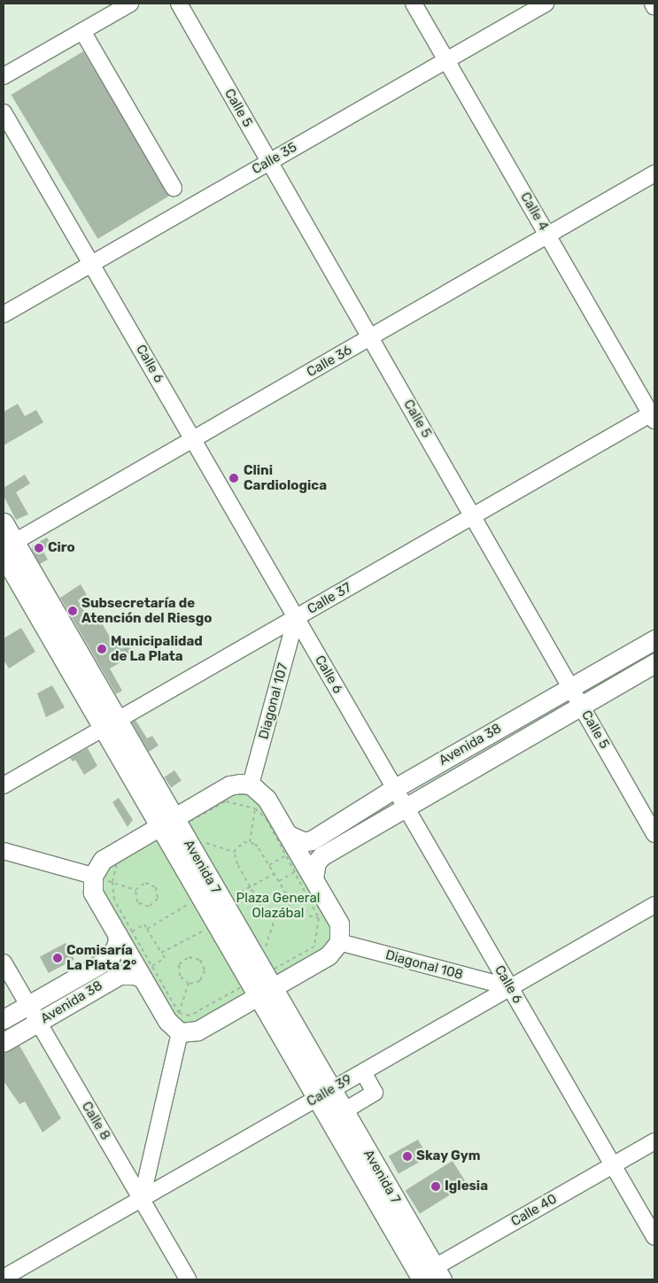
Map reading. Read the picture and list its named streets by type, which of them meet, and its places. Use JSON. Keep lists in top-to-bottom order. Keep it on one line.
{"streets":{"main road":["Avenida 38","Avenida 7"],"street":["Calle 5","Calle 35","Calle 4","Calle 36","Calle 6","Calle 37","Diagonal 107","Diagonal 108","Calle 39","Calle 8","Calle 40"]},"crossings":[["Calle 5","Calle 35"],["Calle 5","Calle 36"],["Calle 5","Calle 37"],["Calle 5","Avenida 38"],["Calle 35","Calle 4"],["Calle 35","Calle 6"],["Calle 4","Calle 36"],["Calle 4","Calle 37"],["Calle 36","Calle 6"],["Calle 36","Avenida 7"],["Calle 6","Calle 37"],["Calle 6","Diagonal 107"],["Calle 6","Avenida 38"],["Calle 6","Diagonal 108"],["Calle 6","Calle 39"],["Calle 6","Calle 40"],["Calle 37","Diagonal 107"],["Calle 37","Avenida 7"],["Avenida 38","Calle 8"],["Avenida 7","Calle 39"],["Avenida 7","Calle 40"],["Diagonal 108","Calle 39"],["Calle 39","Calle 8"]],"parks":["Plaza General Olazábal"],"places":["Clini Cardiologica","Ciro","Subsecretaría de Atención del Riesgo","Municipalidad de La Plata","Comisaría La Plata 2°","Skay Gym","Iglesia"]}
